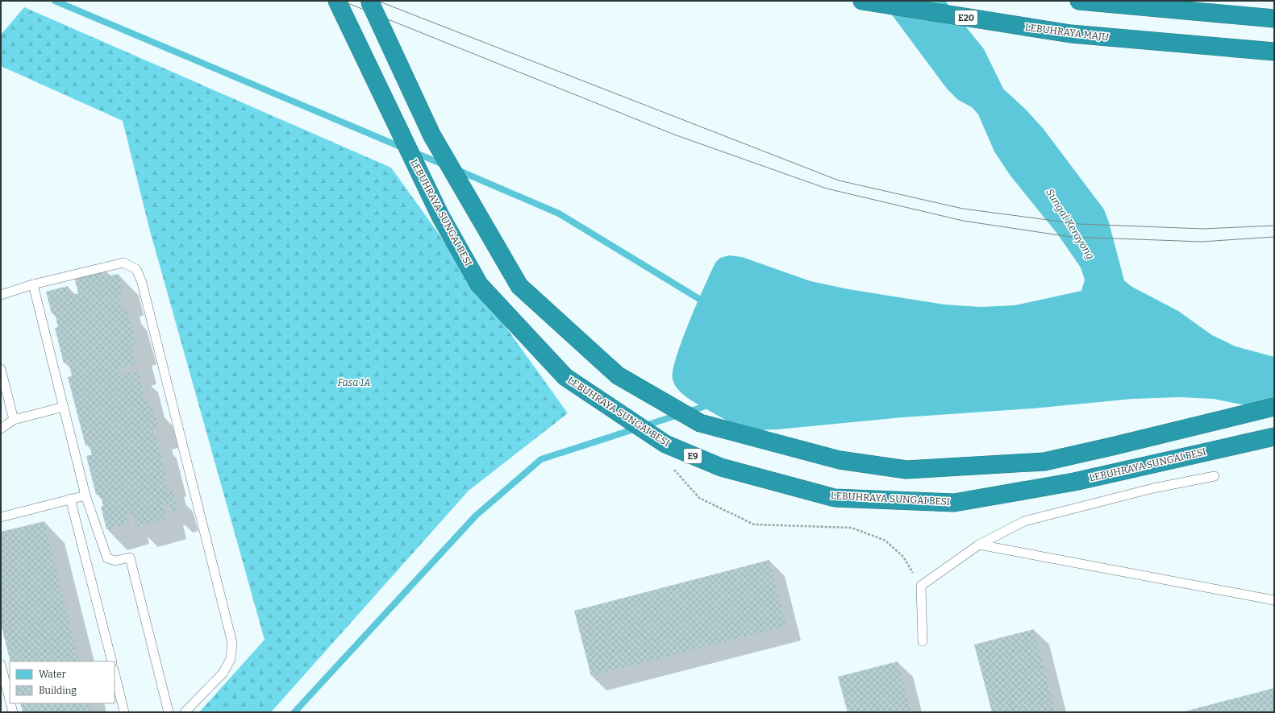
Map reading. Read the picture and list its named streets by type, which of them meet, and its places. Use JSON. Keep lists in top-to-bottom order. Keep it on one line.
{"streets":{"highway":["E20","LEBUHRAYA MAJU","LEBUHRAYA SUNGAI BESI","E9"]},"water":["Sungai Kerayong"],"parks":["Fasa 1A"],"legend":["Water","Building"]}
